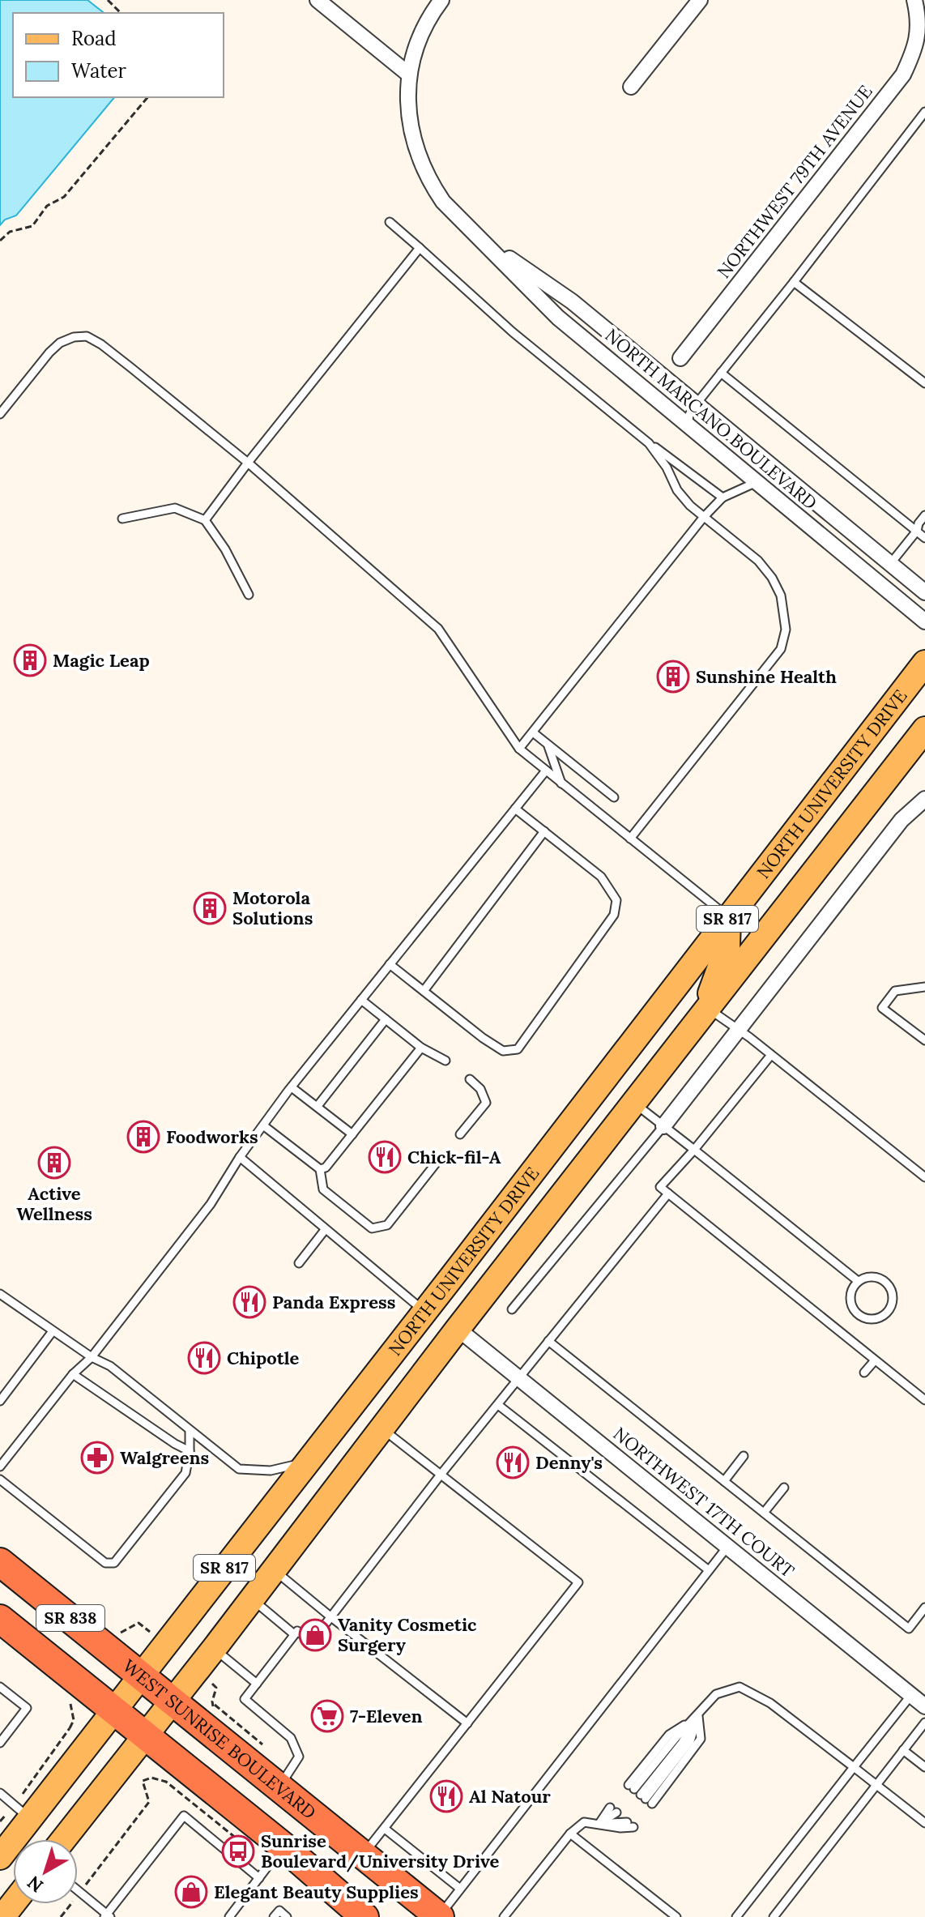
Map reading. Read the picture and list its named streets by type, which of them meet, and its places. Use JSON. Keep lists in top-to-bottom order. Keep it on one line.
{"streets":{"highway":["SR 838","WEST SUNRISE BOULEVARD"],"main road":["NORTH UNIVERSITY DRIVE","SR 817"],"street":["NORTHWEST 79TH AVENUE","NORTH MARCANO BOULEVARD","NORTHWEST 17TH COURT"]},"crossings":[["NORTH UNIVERSITY DRIVE","NORTHWEST 17TH COURT"],["NORTH UNIVERSITY DRIVE","SR 838"],["NORTH UNIVERSITY DRIVE","WEST SUNRISE BOULEVARD"]],"places":{"building":["Magic Leap","Sunshine Health","Motorola Solutions","Foodworks","Active Wellness"],"restaurant":["Chick-fil-A","Panda Express","Chipotle","Denny's","Al Natour"],"pharmacy":["Walgreens"],"shop":["Vanity Cosmetic Surgery","Elegant Beauty Supplies"],"supermarket":["7-Eleven"],"bus stop":["Sunrise Boulevard/University Drive"]},"legend":["Road","Water"],"north":"bottom left"}
